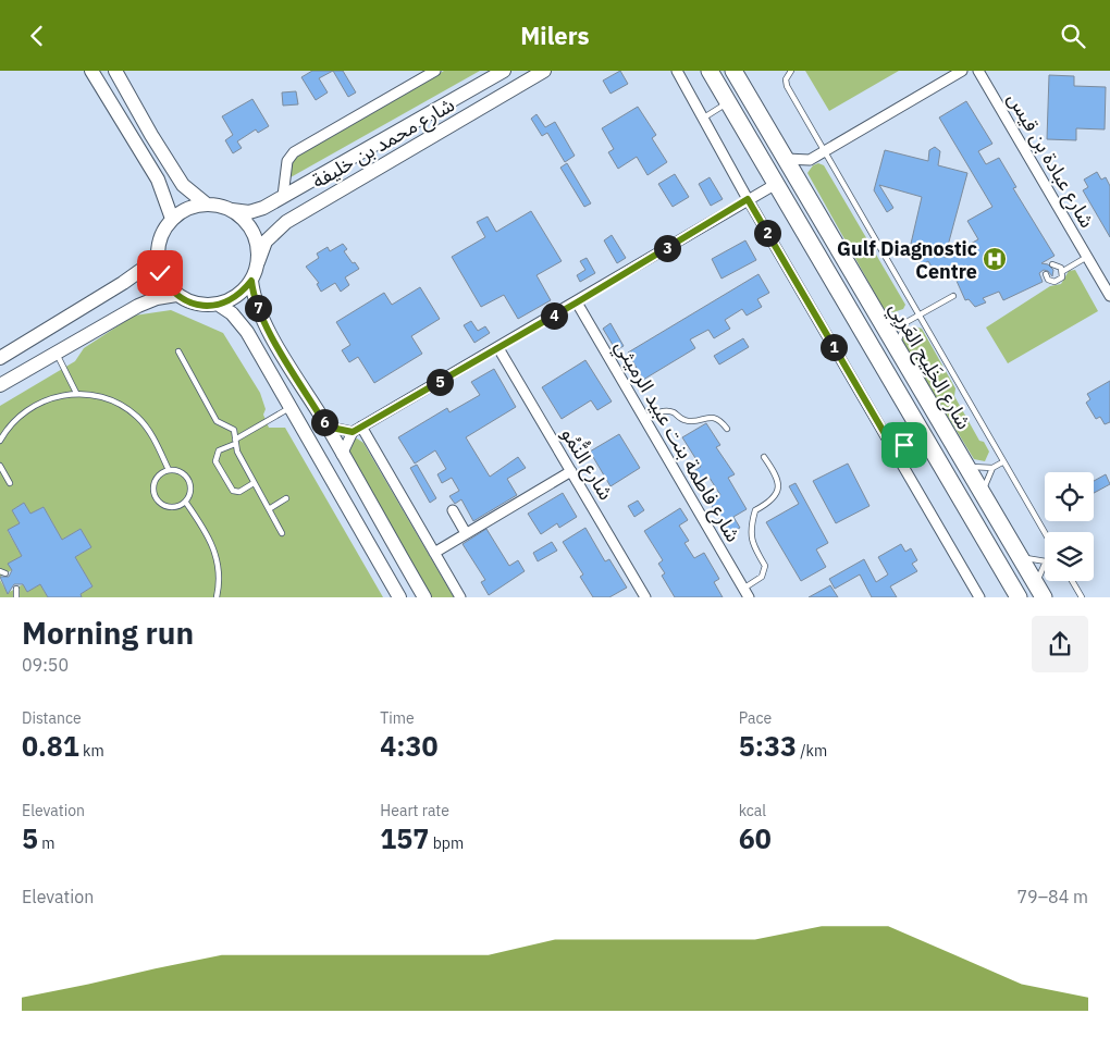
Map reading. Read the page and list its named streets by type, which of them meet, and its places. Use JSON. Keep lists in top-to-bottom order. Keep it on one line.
{"streets":{"highway":["شارع الخَلِيج العَربِي"],"main road":["شارع محمد بن خليفة"],"street":["شارع عبادة بن قيس","شارع فاطمة بنت عبيد الرميثي","شارع النُّمُو"]},"places":{"hospital":["Gulf Diagnostic Centre"]},"page":{"header":"Milers","pins":["2","3","7","4","1","5","6"],"heading":["Morning run","09:50"],"stats":[["Distance","0.81 km"],["Time","4:30"],["Pace","5:33 /km"],["Elevation","5 m"],["Heart rate","157 bpm"],["kcal","60"]],"chart":["Elevation","79–84 m"]}}
